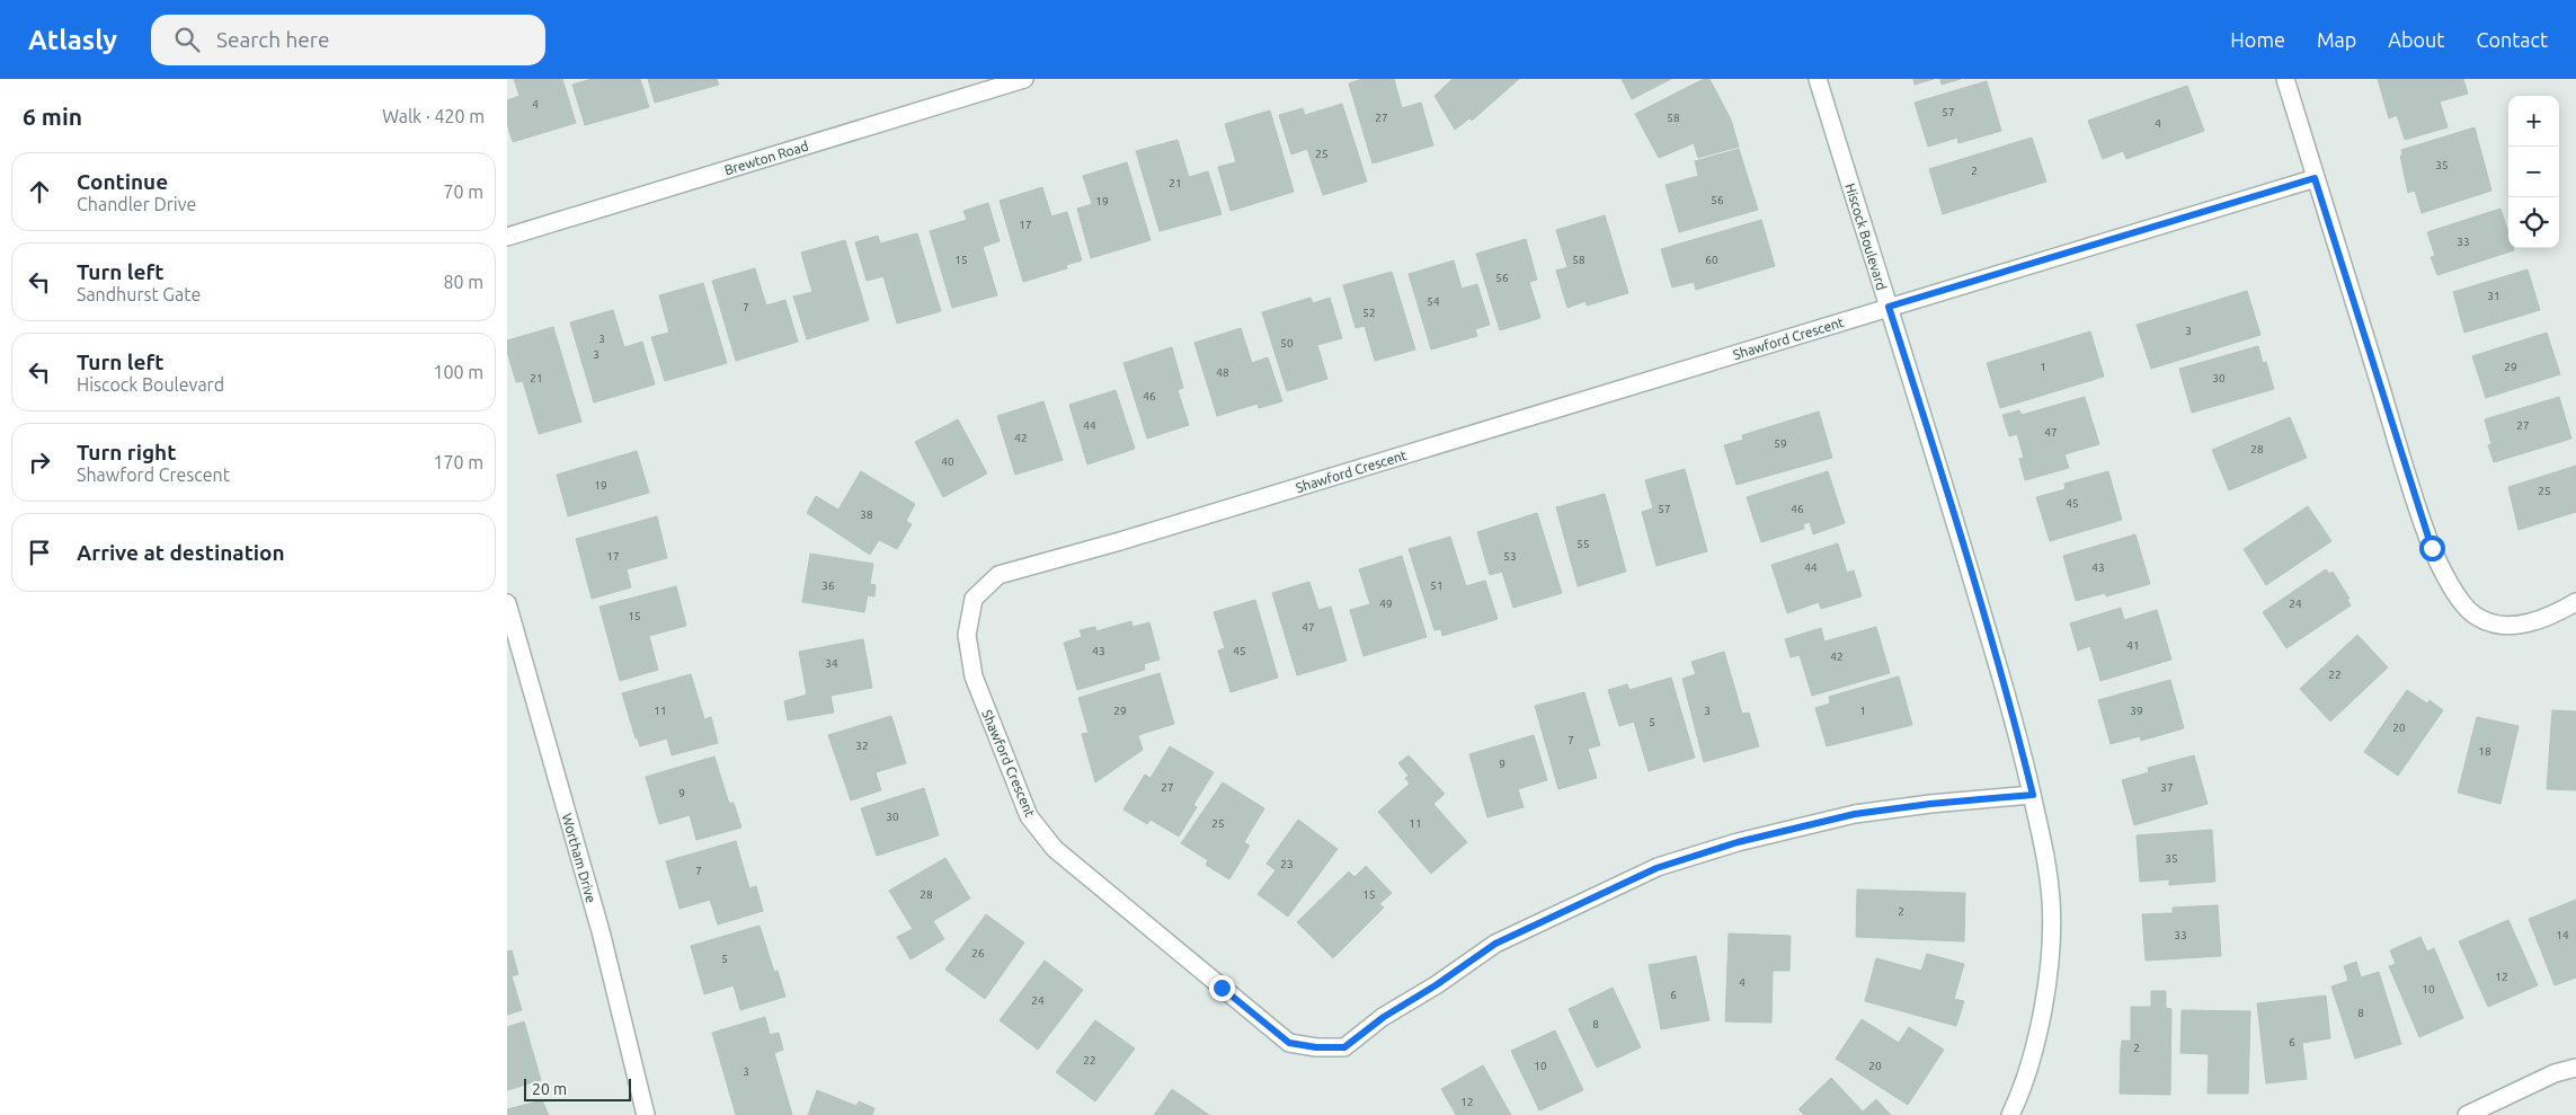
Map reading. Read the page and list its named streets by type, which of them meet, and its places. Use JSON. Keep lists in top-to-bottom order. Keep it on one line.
{"streets":{"street":["Brewton Road","Hiscock Boulevard","Shawford Crescent","Wortham Drive"]},"crossings":[["Hiscock Boulevard","Shawford Crescent"]],"house_numbers":["4","57","27","58","4","25","35","2","21","56","19","17","33","15","58","60","56","31","54","7","52","3","3","50","3","1","29","48","21","30","46","44","27","47","42","59","28","40","19","25","45","57","46","38","55","17","53","44","43","36","51","49","24","15","47","41","43","45","42","34","22","11","29","3","1","39","5","20","7","32","18","9","27","37","9","30","25","11","35","23","7","28","15","2","33","14","26","5","12","4","10","6","24","8","8","6","2","22","10","20","3","12"],"scale_bar":"20 m","page":{"header":"Atlasly","search":"Search here","nav":["Home","Map","About","Contact"],"heading":["6 min","Walk · 420 m"],"map_buttons":["+","−"],"list":[["Continue","Chandler Drive","70 m"],["Turn left","Sandhurst Gate","80 m"],["Turn left","Hiscock Boulevard","100 m"],["Turn right","Shawford Crescent","170 m"],"Arrive at destination"],"scale":"20 m"}}
